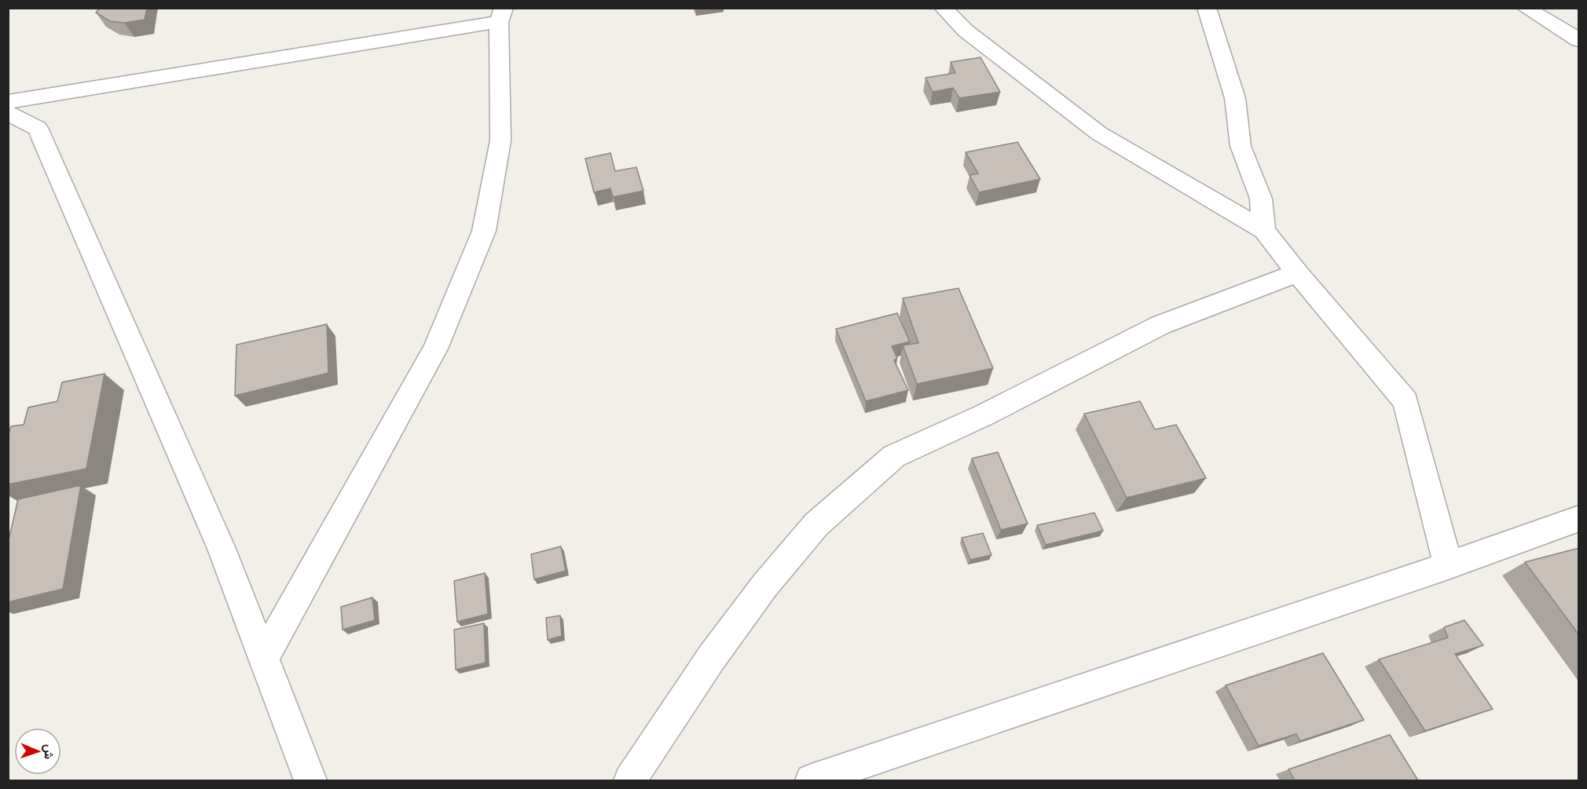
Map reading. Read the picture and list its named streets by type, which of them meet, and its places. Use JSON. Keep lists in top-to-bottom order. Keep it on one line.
{"north":"right"}
